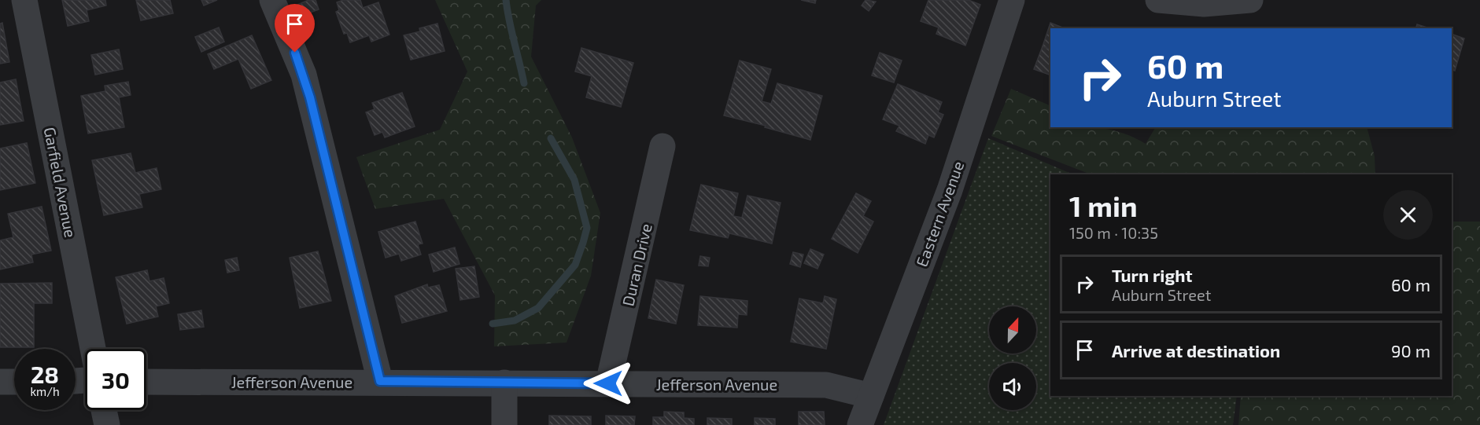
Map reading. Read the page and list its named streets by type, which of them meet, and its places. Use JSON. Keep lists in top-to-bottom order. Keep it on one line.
{"streets":{"street":["Garfield Avenue","Eastern Avenue","Duran Drive","Jefferson Avenue"]},"crossings":[["Eastern Avenue","Jefferson Avenue"],["Duran Drive","Jefferson Avenue"]],"north":"top","page":{"turn":["60 m","Auburn Street"],"heading":["1 min","150 m · 10:35"],"list":[{"name":"Turn right","note":"Auburn Street","value":"60 m"},{"name":"Arrive at destination","value":"90 m"}],"speed":"28 km/h","limit":"30"}}
